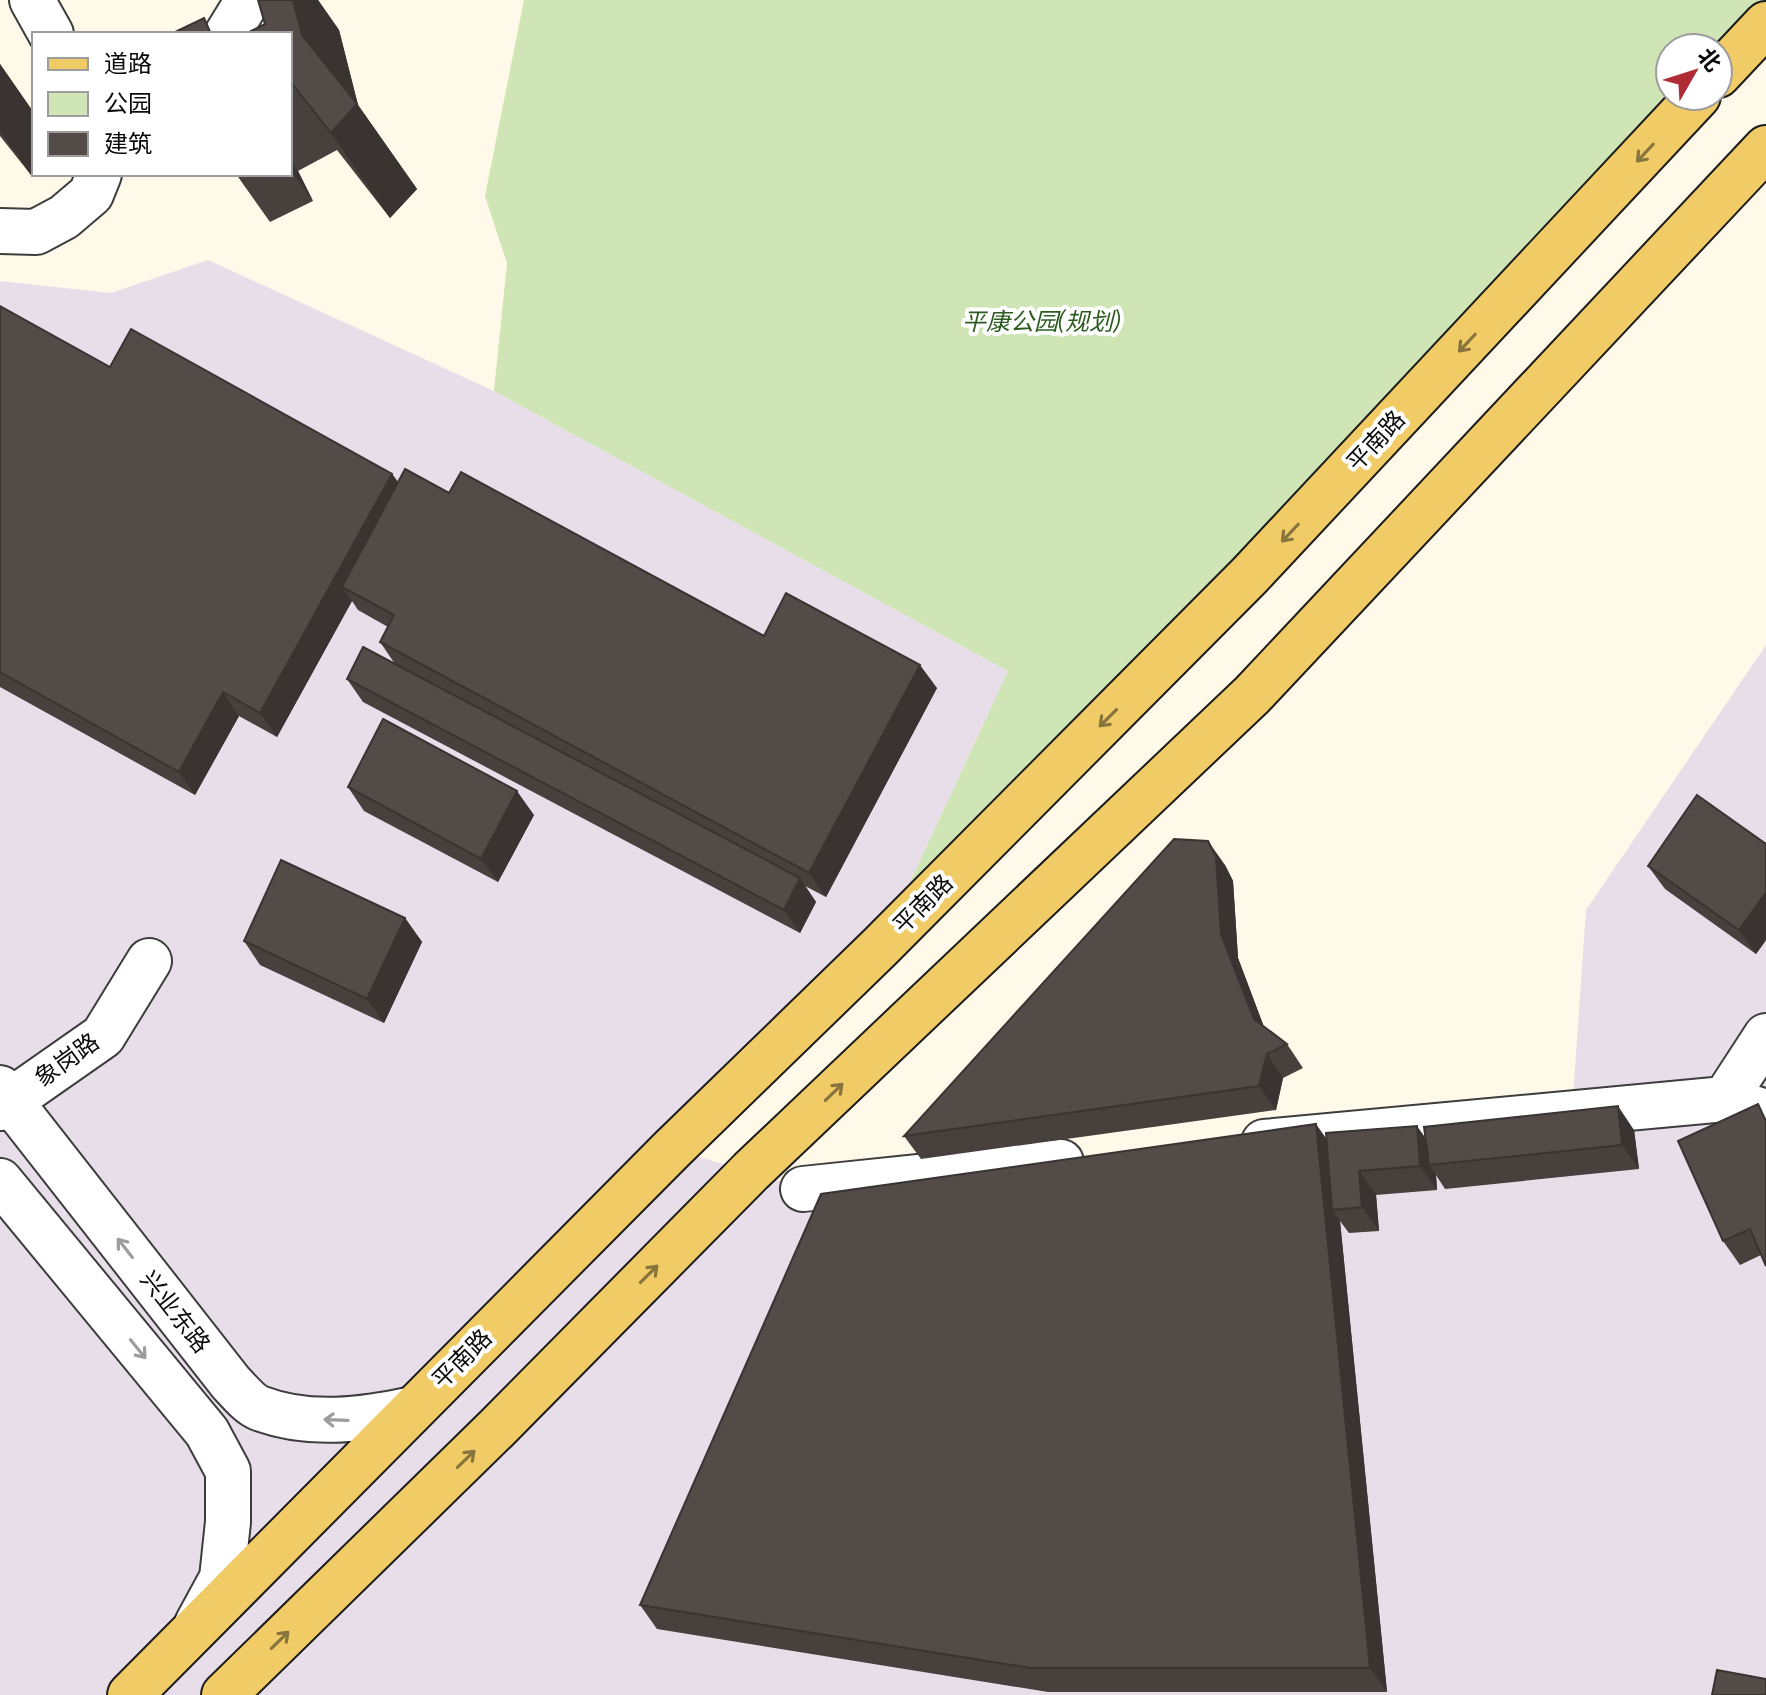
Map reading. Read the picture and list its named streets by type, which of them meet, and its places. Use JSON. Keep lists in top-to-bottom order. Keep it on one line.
{"streets":{"main road":["平南路"],"street":["象岗路","兴业东路"]},"crossings":[["平南路","兴业东路"],["象岗路","兴业东路"]],"one_way":["兴业东路"],"parks":["平康公园(规划)"],"legend":["道路","公园","建筑"],"north":"top right"}
